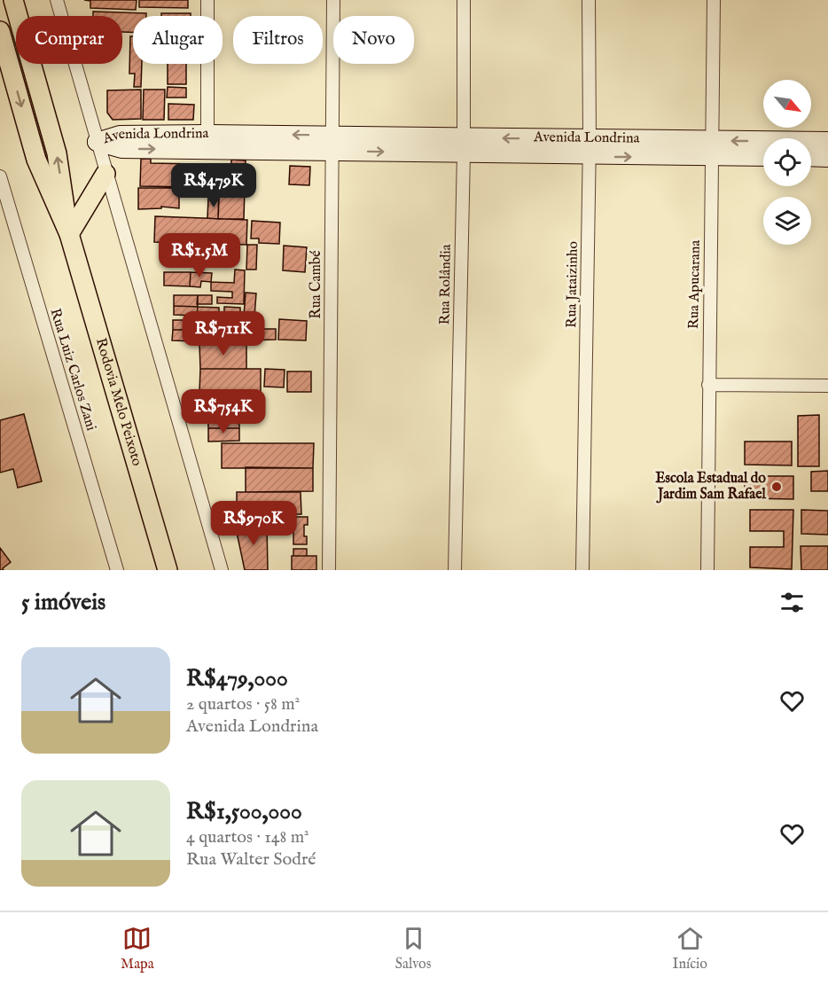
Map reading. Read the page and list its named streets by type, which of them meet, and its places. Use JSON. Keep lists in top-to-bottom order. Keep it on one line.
{"streets":{"main road":["Rodovia Melo Peixoto"],"street":["Avenida Londrina","Rua Cambé","Rua Rolândia","Rua Jataizinho","Rua Apucarana","Rua Luiz Carlos Zani"]},"crossings":[["Avenida Londrina","Rua Cambé"],["Avenida Londrina","Rua Rolândia"],["Avenida Londrina","Rua Jataizinho"],["Avenida Londrina","Rua Apucarana"]],"places":["Escola Estadual do Jardim Sam Rafael"],"north":"bottom right","page":{"chip":["Comprar","Alugar","Filtros","Novo"],"price":["R$479K","R$1.5M","R$711K","R$754K","R$970K"],"heading":"5 imóveis","list":[{"name":"R$479,000","note":"2 quartos · 58 m² · Avenida Londrina"},{"name":"R$1,500,000","note":"4 quartos · 148 m² · Rua Walter Sodré"}],"tabs":["Mapa","Salvos","Início"]}}
